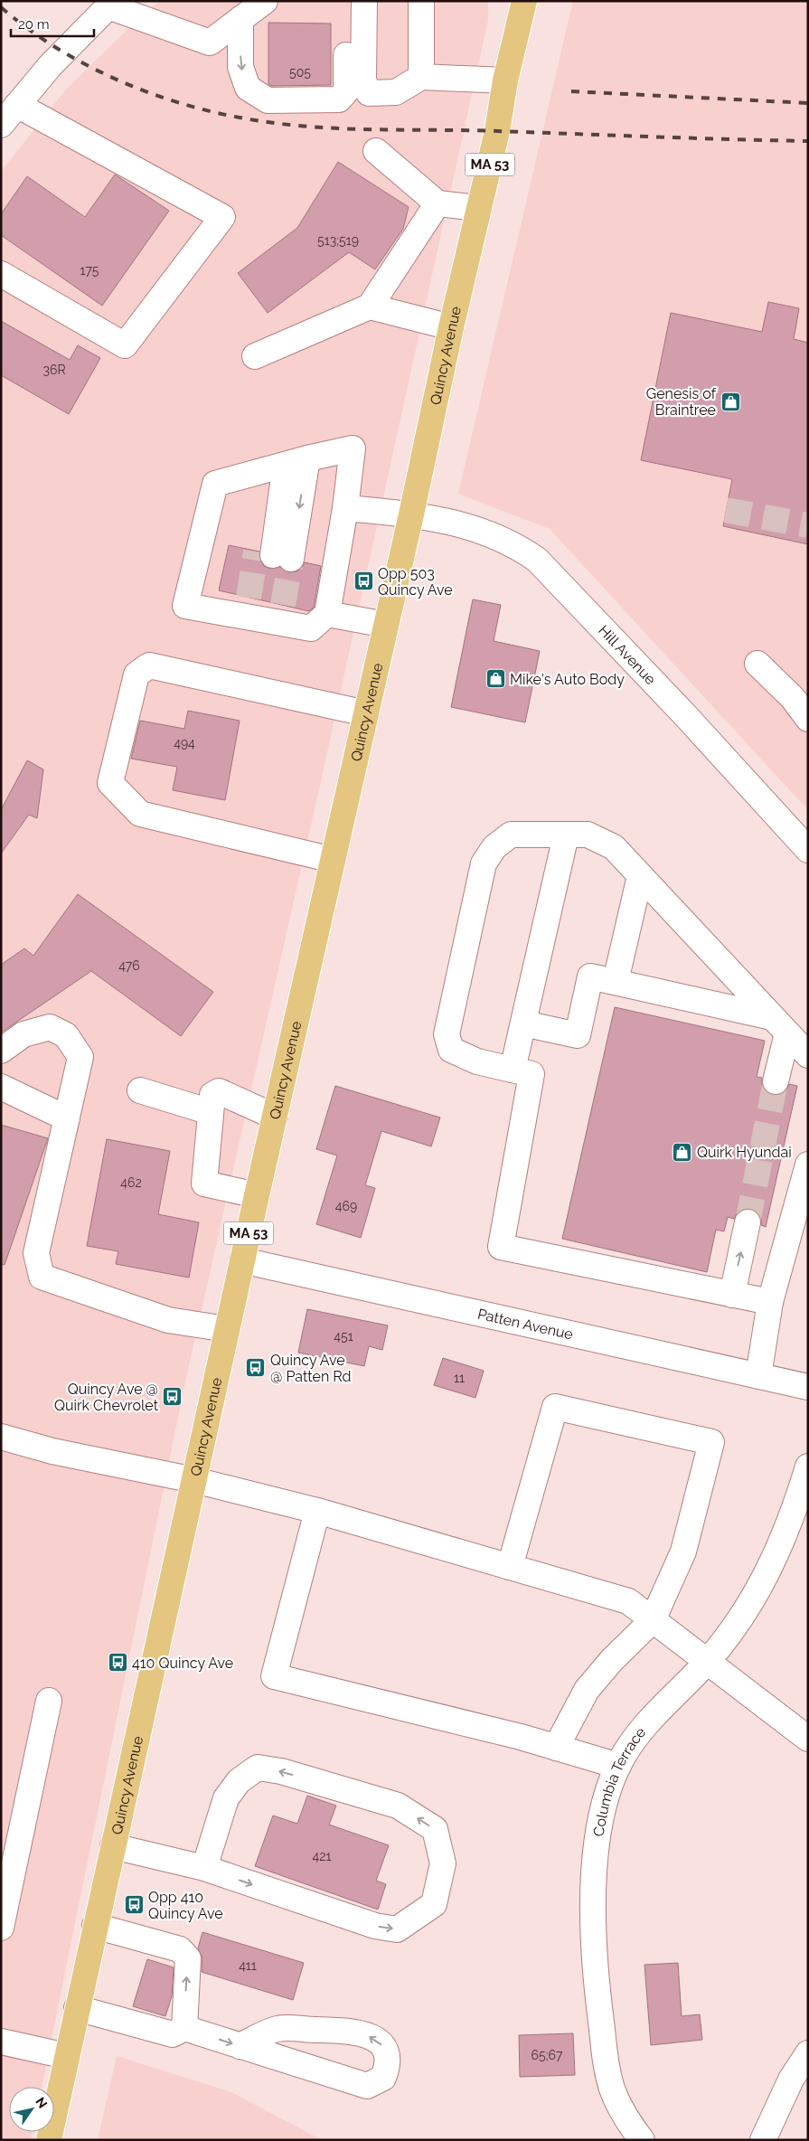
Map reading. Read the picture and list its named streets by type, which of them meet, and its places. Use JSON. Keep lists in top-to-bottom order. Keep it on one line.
{"streets":{"main road":["MA 53","Quincy Avenue"],"street":["Hill Avenue","Patten Avenue","Columbia Terrace"]},"crossings":[["Quincy Avenue","Hill Avenue"],["Quincy Avenue","Patten Avenue"]],"places":{"shop":["Genesis of Braintree","Mike's Auto Body","Quirk Hyundai"],"bus stop":["Opp 503 Quincy Ave","Quincy Ave @ Patten Rd","Quincy Ave @ Quirk Chevrolet","410 Quincy Ave","Opp 410 Quincy Ave"]},"house_numbers":["505","513;519","175","36R","494","476","462","469","451","11","421","411","65;67"],"scale_bar":"20 m","north":"top right"}
